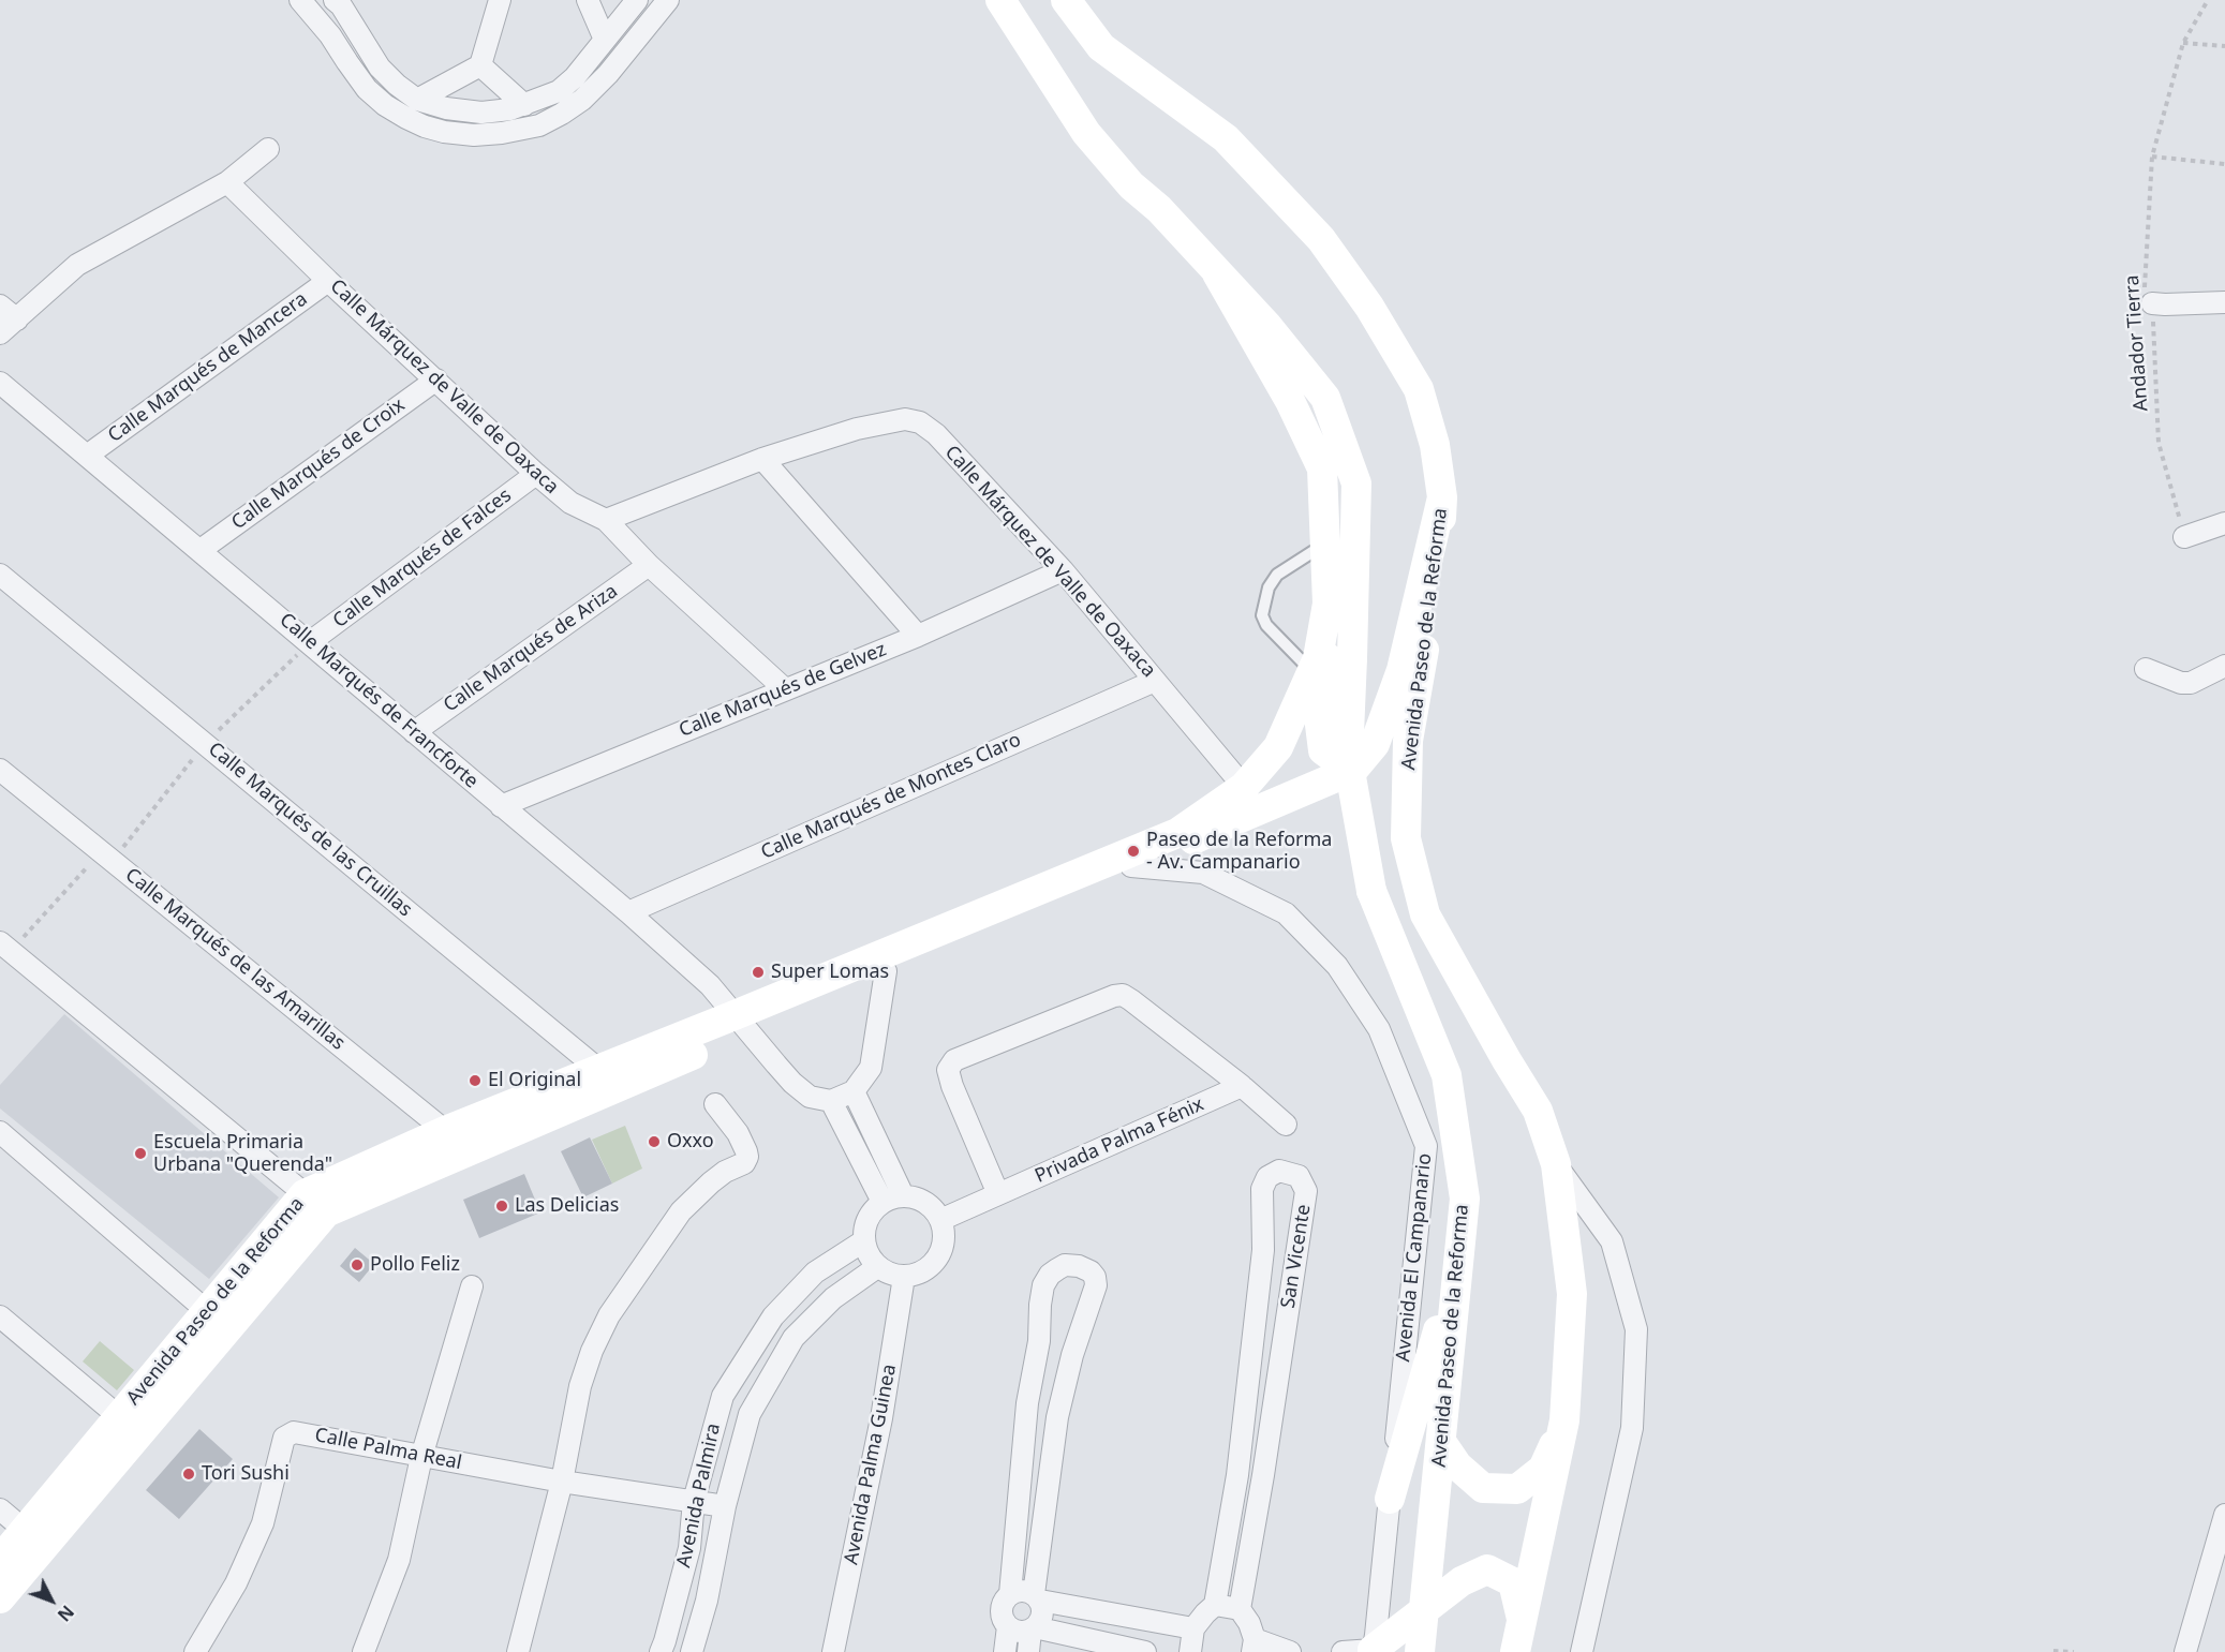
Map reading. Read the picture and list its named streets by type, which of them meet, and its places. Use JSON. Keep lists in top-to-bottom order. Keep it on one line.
{"streets":{"street":["Calle Marqués de Mancera","Calle Márquez de Valle de Oaxaca","Calle Marqués de Croix","Calle Marqués de Falces","Avenida Paseo de la Reforma","Calle Marqués de Ariza","Calle Marqués de Gelvez","Calle Marqués de Francforte","Calle Marqués de Montes Claro","Calle Marqués de las Cruillas","Calle Marqués de las Amarillas","Privada Palma Fénix","San Vicente","Avenida El Campanario","Calle Palma Real","Avenida Palma Guinea","Avenida Palmira"],"path":["Andador Tierra"]},"crossings":[["Calle Marqués de Mancera","Calle Márquez de Valle de Oaxaca"],["Calle Marqués de Mancera","Calle Marqués de Francforte"],["Calle Márquez de Valle de Oaxaca","Calle Marqués de Croix"],["Calle Márquez de Valle de Oaxaca","Calle Marqués de Falces"],["Calle Márquez de Valle de Oaxaca","Avenida Paseo de la Reforma"],["Calle Márquez de Valle de Oaxaca","Calle Marqués de Gelvez"],["Calle Márquez de Valle de Oaxaca","Calle Marqués de Montes Claro"],["Calle Marqués de Croix","Calle Marqués de Francforte"],["Calle Marqués de Falces","Calle Marqués de Francforte"],["Avenida Paseo de la Reforma","Calle Marqués de Francforte"],["Avenida Paseo de la Reforma","Calle Marqués de las Cruillas"],["Avenida Paseo de la Reforma","Calle Marqués de las Amarillas"],["Avenida Paseo de la Reforma","Avenida El Campanario"],["Calle Marqués de Ariza","Calle Marqués de Francforte"],["Calle Marqués de Gelvez","Calle Marqués de Francforte"],["Calle Marqués de Francforte","Calle Marqués de Montes Claro"],["Privada Palma Fénix","Avenida Palma Guinea"],["Privada Palma Fénix","Avenida Palmira"],["Calle Palma Real","Avenida Palmira"],["Avenida Palma Guinea","Avenida Palmira"]],"places":["Paseo de la Reforma - Av. Campanario","Super Lomas","El Original","Oxxo","Escuela Primaria Urbana \"Querenda\"","Las Delicias","Pollo Feliz","Tori Sushi"],"north":"bottom right"}
